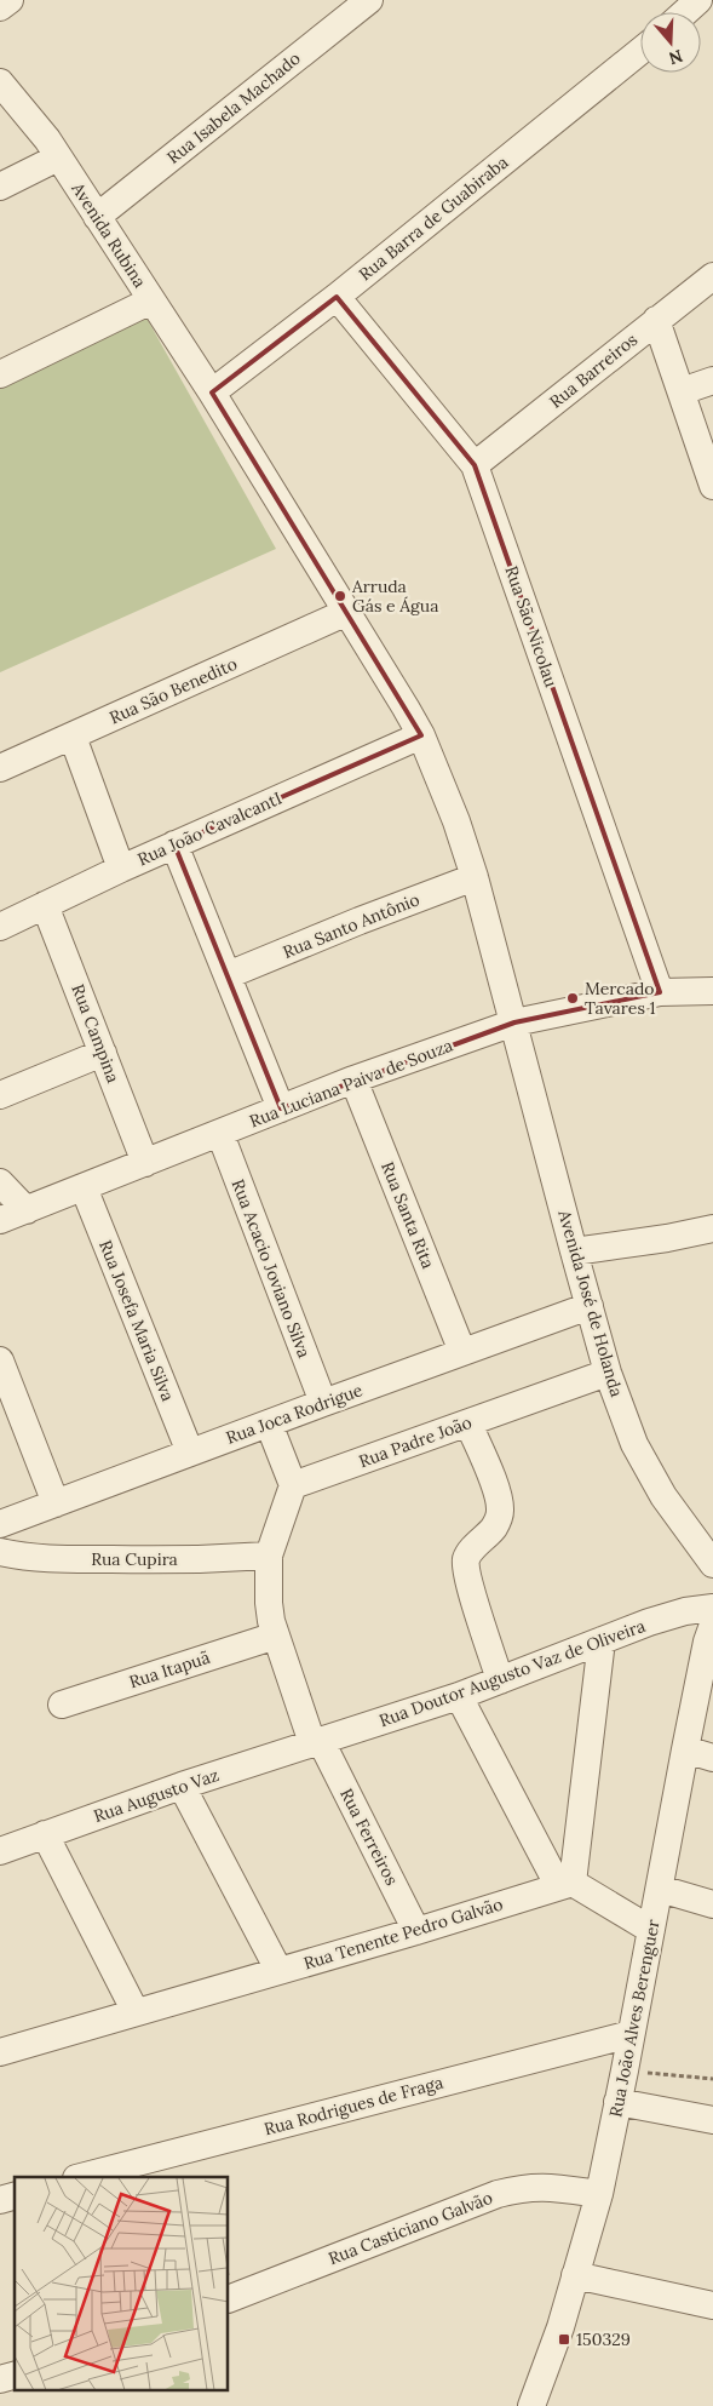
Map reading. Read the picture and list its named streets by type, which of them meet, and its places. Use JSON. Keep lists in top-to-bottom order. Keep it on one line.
{"streets":{"street":["Rua Isabela Machado","Rua Barra de Guabiraba","Avenida Rubina","Rua Barreiros","Rua São Nicolau","Rua São Benedito","Rua João CavalcantI","Rua Santo Antônio","Rua Campina","Rua Luciana Paiva de Souza","Rua Santa Rita","Rua Acacio Joviano Silva","Avenida José de Holanda","Rua Josefa Maria Silva","Rua Joca Rodrigue","Rua Padre João","Rua Cupira","Rua Itapuã","Rua Doutor Augusto Vaz de Oliveira","Rua Augusto Vaz","Rua Ferreiros","Rua Tenente Pedro Galvão","Rua João Alves Berenguer","Rua Rodrigues de Fraga","Rua Casticiano Galvão"]},"crossings":[["Rua Isabela Machado","Avenida Rubina"],["Rua Barra de Guabiraba","Avenida Rubina"],["Rua Barra de Guabiraba","Rua São Nicolau"],["Avenida Rubina","Rua São Benedito"],["Avenida Rubina","Rua João CavalcantI"],["Avenida Rubina","Avenida José de Holanda"],["Rua Barreiros","Rua São Nicolau"],["Rua São Nicolau","Rua Luciana Paiva de Souza"],["Rua João CavalcantI","Rua Campina"],["Rua João CavalcantI","Avenida José de Holanda"],["Rua Santo Antônio","Avenida José de Holanda"],["Rua Campina","Rua Luciana Paiva de Souza"],["Rua Luciana Paiva de Souza","Rua Santa Rita"],["Rua Luciana Paiva de Souza","Rua Acacio Joviano Silva"],["Rua Luciana Paiva de Souza","Avenida José de Holanda"],["Rua Luciana Paiva de Souza","Rua Josefa Maria Silva"],["Rua Santa Rita","Rua Joca Rodrigue"],["Rua Acacio Joviano Silva","Rua Joca Rodrigue"],["Avenida José de Holanda","Rua Joca Rodrigue"],["Avenida José de Holanda","Rua Padre João"],["Rua Josefa Maria Silva","Rua Joca Rodrigue"],["Rua Cupira","Rua Ferreiros"],["Rua Itapuã","Rua Ferreiros"],["Rua Doutor Augusto Vaz de Oliveira","Rua Augusto Vaz"],["Rua Doutor Augusto Vaz de Oliveira","Rua Ferreiros"],["Rua Augusto Vaz","Rua Ferreiros"],["Rua Ferreiros","Rua Tenente Pedro Galvão"],["Rua João Alves Berenguer","Rua Rodrigues de Fraga"],["Rua João Alves Berenguer","Rua Casticiano Galvão"]],"places":{"other":["Arruda Gás e Água","Mercado Tavares 1"],"transit":["150329"]},"north":"bottom"}
